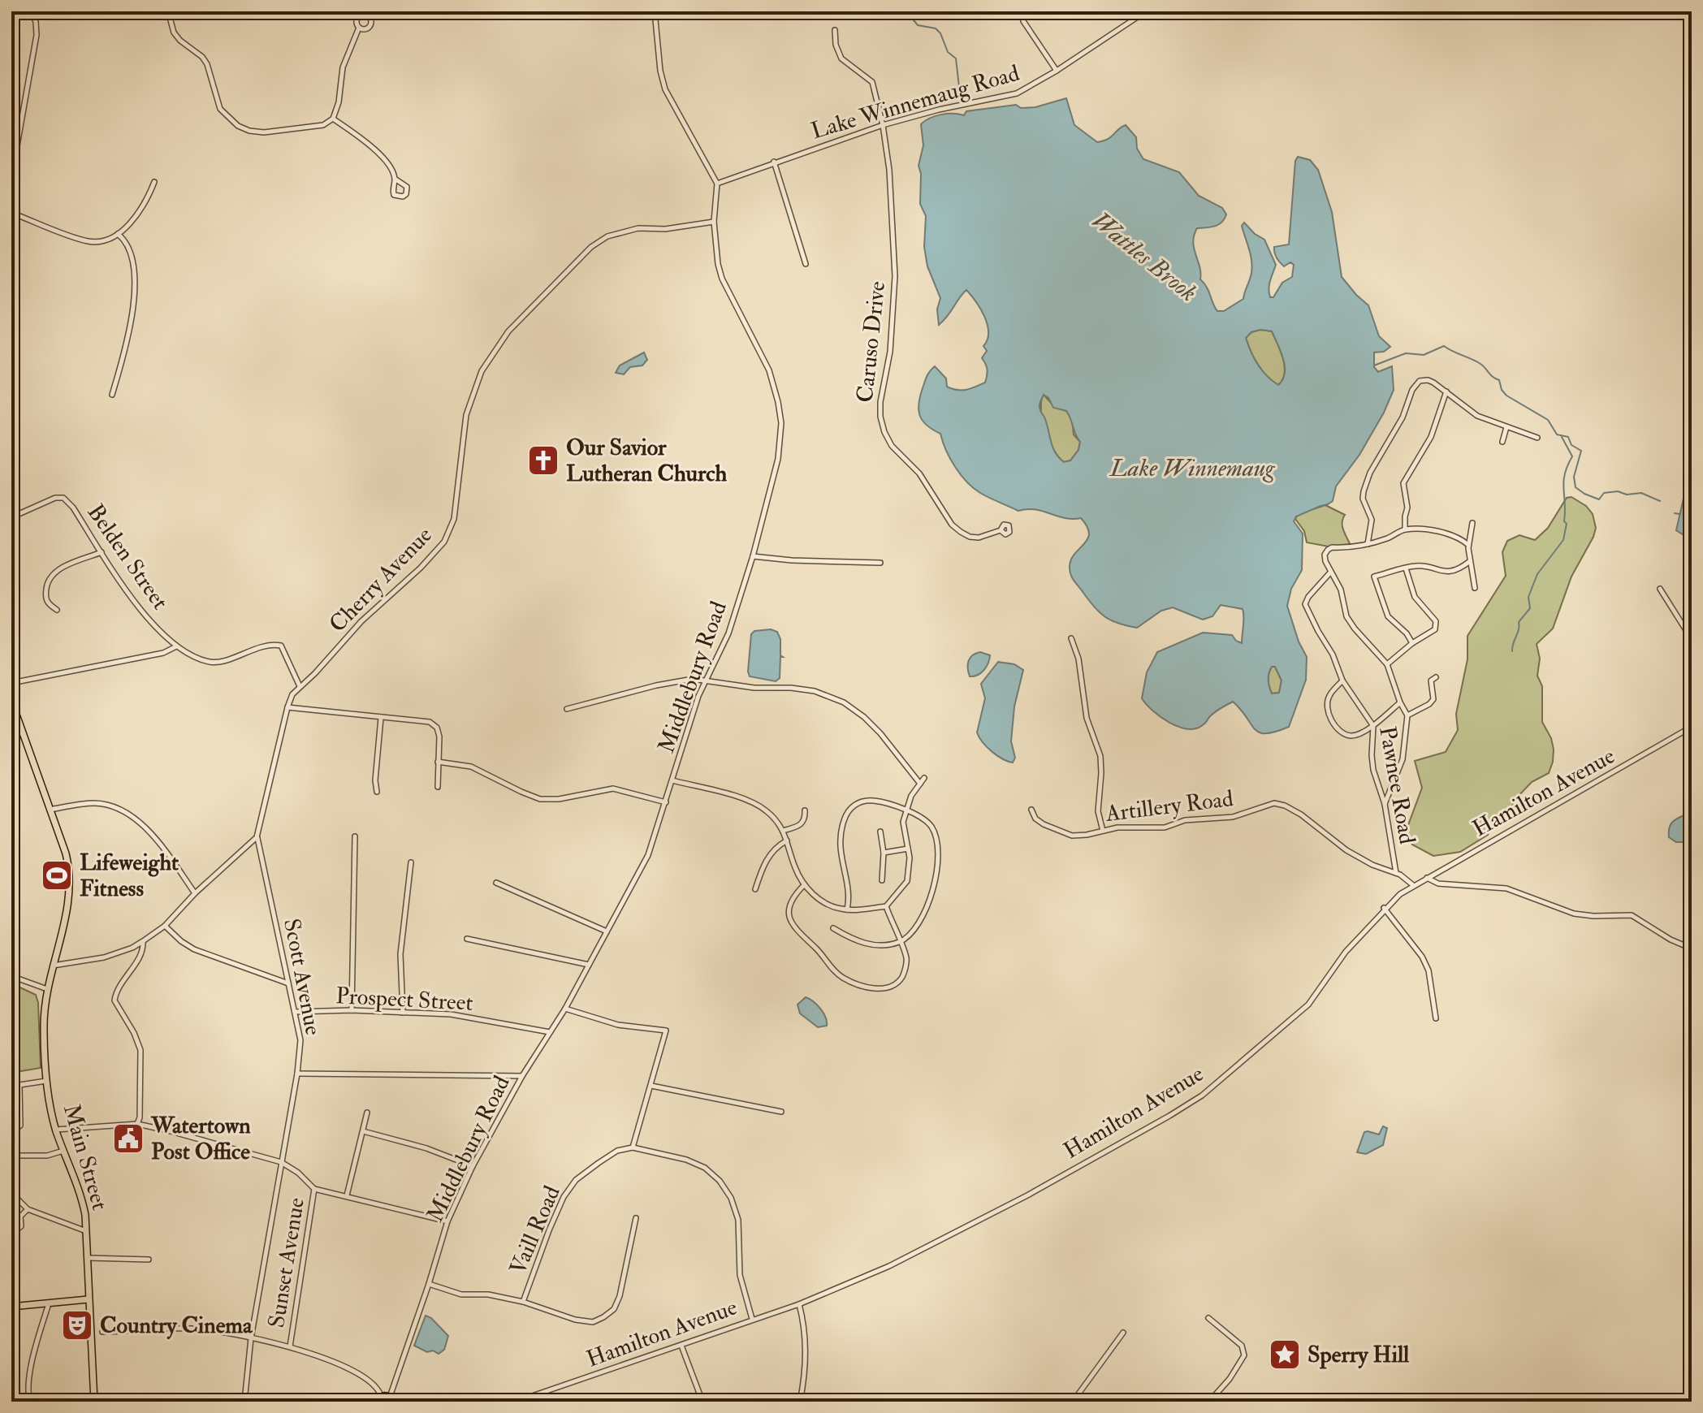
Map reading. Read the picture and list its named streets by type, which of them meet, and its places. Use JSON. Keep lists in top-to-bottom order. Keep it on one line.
{"streets":{"main road":["Main Street"],"street":["Lake Winnemaug Road","Caruso Drive","Belden Street","Cherry Avenue","Middlebury Road","Pawnee Road","Hamilton Avenue","Artillery Road","Scott Avenue","Prospect Street","Vaill Road","Sunset Avenue"]},"crossings":[["Lake Winnemaug Road","Caruso Drive"],["Lake Winnemaug Road","Middlebury Road"],["Belden Street","Cherry Avenue"],["Cherry Avenue","Middlebury Road"],["Cherry Avenue","Scott Avenue"],["Middlebury Road","Prospect Street"],["Middlebury Road","Vaill Road"],["Pawnee Road","Artillery Road"],["Hamilton Avenue","Artillery Road"],["Scott Avenue","Prospect Street"],["Scott Avenue","Sunset Avenue"]],"water":["Wattles Brook","Lake Winnemaug"],"places":{"church":["Our Savior Lutheran Church"],"sports":["Lifeweight Fitness"],"public building":["Watertown Post Office"],"theatre":["Country Cinema"],"place":["Sperry Hill"]}}
